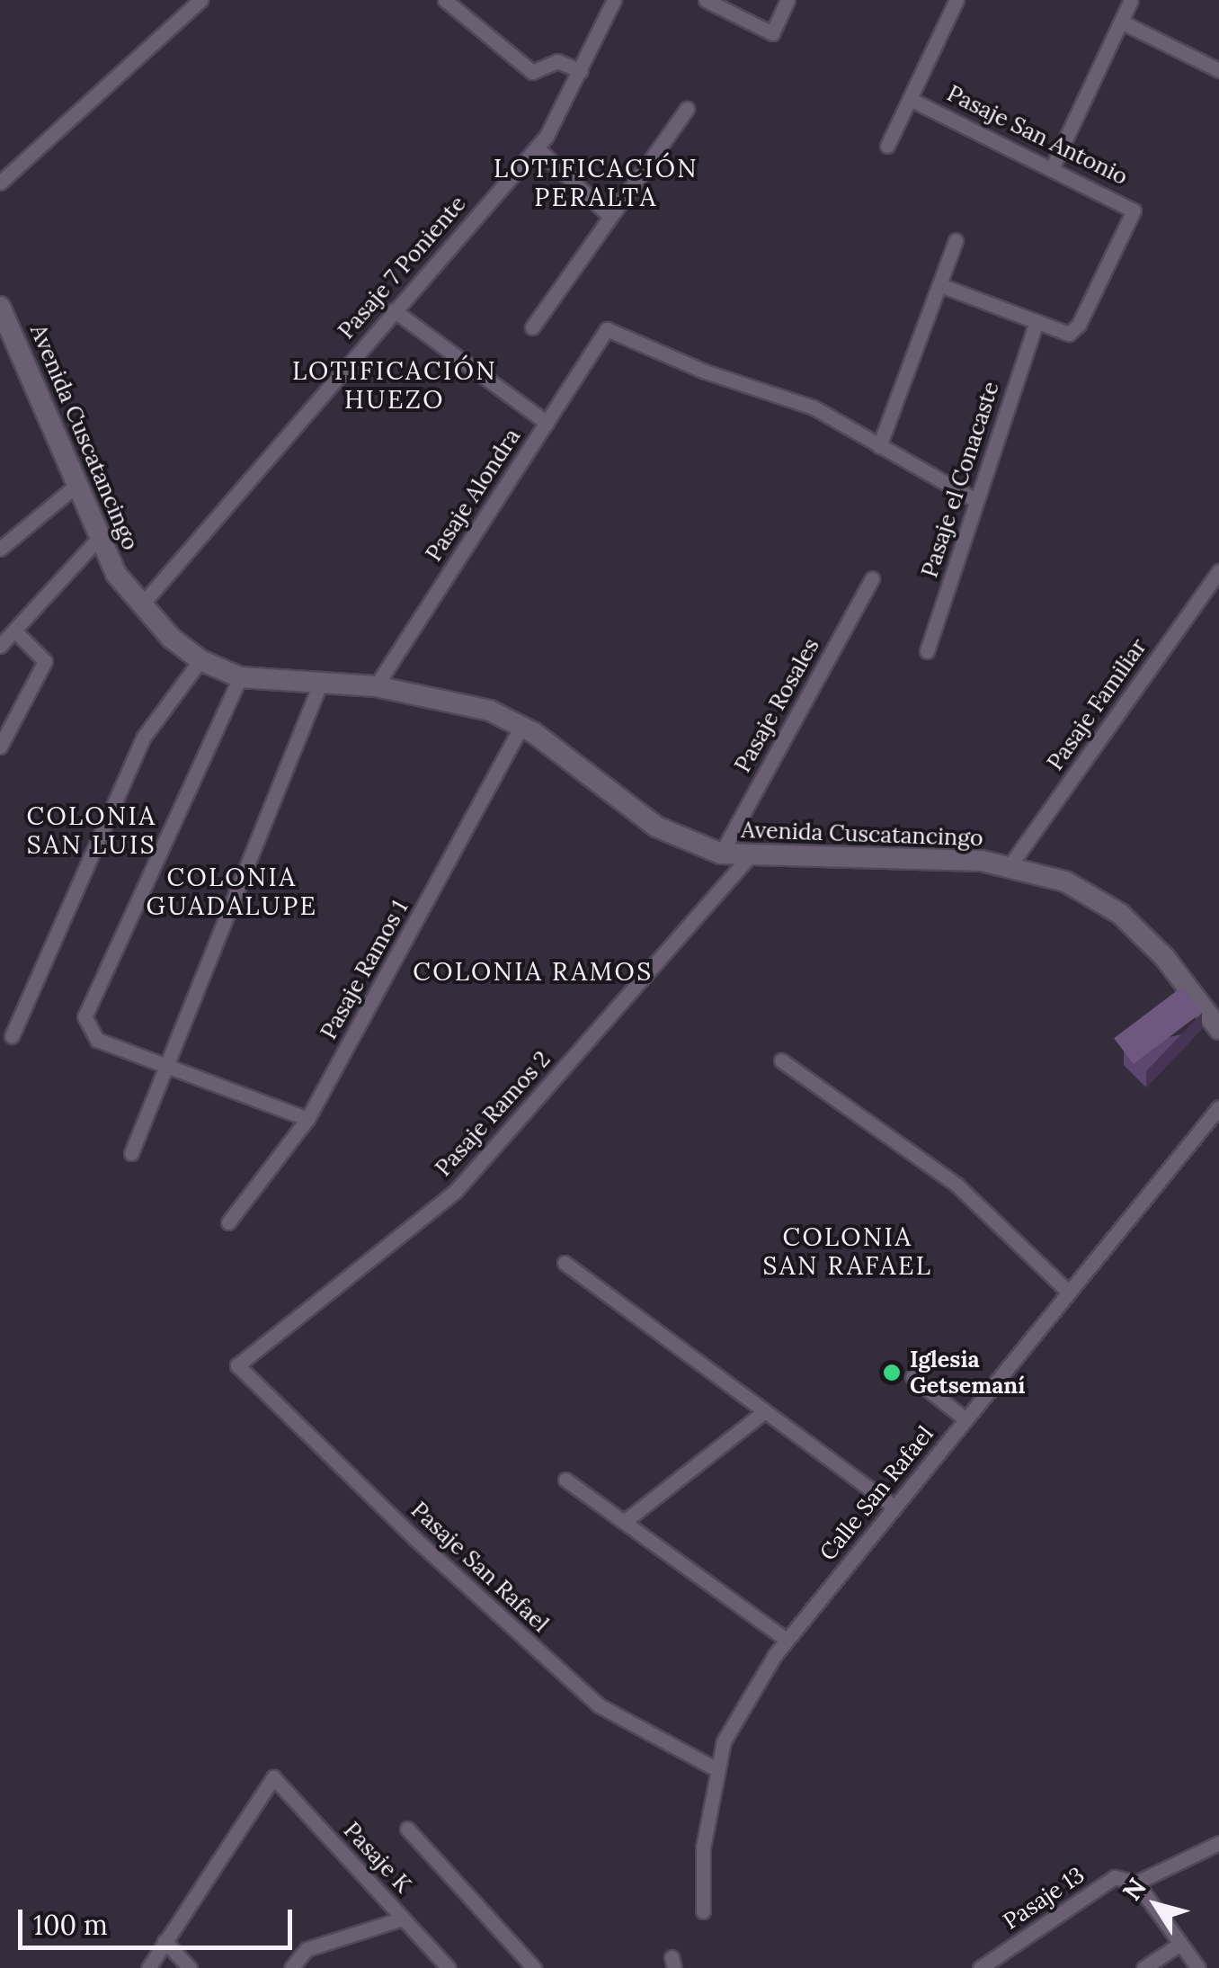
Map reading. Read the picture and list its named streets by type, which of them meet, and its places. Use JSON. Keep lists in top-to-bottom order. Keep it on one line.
{"streets":{"street":["Pasaje San Antonio","Pasaje 7 Poniente","Avenida Cuscatancingo","Pasaje el Conacaste","Pasaje Alondra","Pasaje Familiar","Pasaje Rosales","Pasaje Ramos 1","Pasaje Ramos 2","Calle San Rafael","Pasaje San Rafael","Pasaje K","Pasaje 13"]},"crossings":[["Pasaje San Antonio","Pasaje el Conacaste"],["Pasaje 7 Poniente","Avenida Cuscatancingo"],["Avenida Cuscatancingo","Pasaje Alondra"],["Avenida Cuscatancingo","Pasaje Familiar"],["Avenida Cuscatancingo","Pasaje Rosales"],["Avenida Cuscatancingo","Pasaje Ramos 1"],["Avenida Cuscatancingo","Pasaje Ramos 2"],["Pasaje Ramos 2","Pasaje San Rafael"],["Calle San Rafael","Pasaje San Rafael"]],"districts":["LOTIFICACIÓN PERALTA","LOTIFICACIÓN HUEZO","COLONIA SAN LUIS","COLONIA GUADALUPE","COLONIA RAMOS","COLONIA SAN RAFAEL"],"places":["Iglesia Getsemaní"],"scale_bar":"100 m","north":"top left"}
